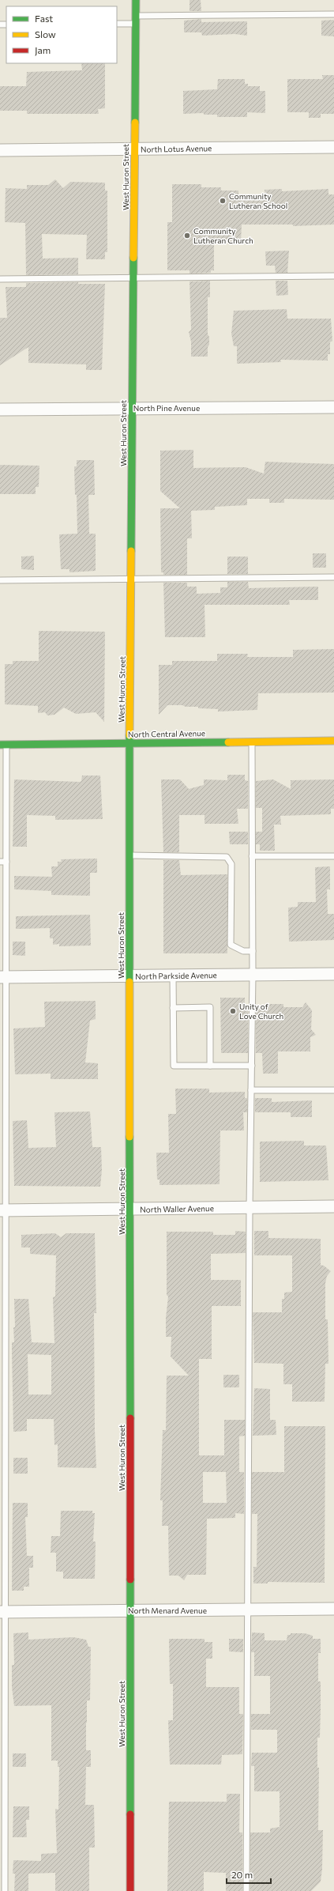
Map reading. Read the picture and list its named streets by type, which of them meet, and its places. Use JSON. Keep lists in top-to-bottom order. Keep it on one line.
{"streets":{"street":["North Lotus Avenue","West Huron Street","North Pine Avenue","North Central Avenue","North Parkside Avenue","North Waller Avenue","North Menard Avenue"]},"crossings":[["North Lotus Avenue","West Huron Street"],["West Huron Street","North Pine Avenue"],["West Huron Street","North Central Avenue"],["West Huron Street","North Parkside Avenue"],["West Huron Street","North Waller Avenue"],["West Huron Street","North Menard Avenue"]],"places":["Community Lutheran School","Community Lutheran Church","Unity of Love Church"],"legend":["Fast","Slow","Jam"],"scale_bar":"20 m"}
